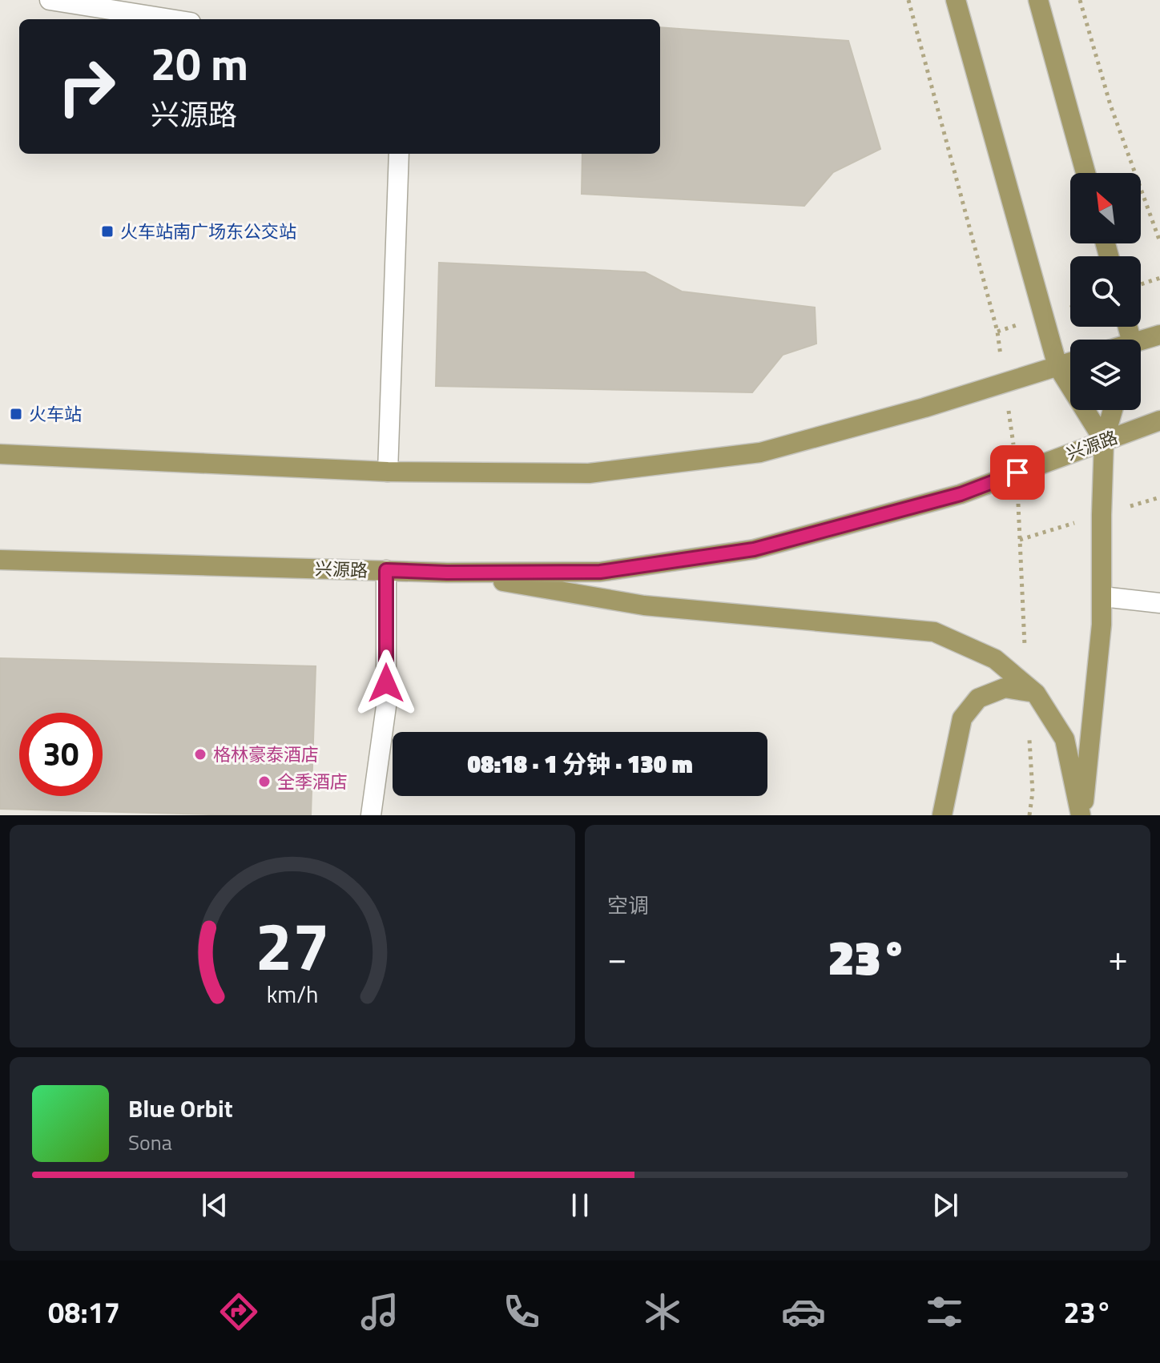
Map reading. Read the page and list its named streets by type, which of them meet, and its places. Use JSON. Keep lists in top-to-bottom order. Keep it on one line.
{"streets":{"main road":["兴源路"]},"places":{"transit":["火车站南广场东公交站","火车站"],"other":["格林豪泰酒店","全季酒店"]},"north":"top left","page":{"turn":["20 m","兴源路"],"limit":"30","trip":"08:18 · 1 分钟 · 130 m","tile":"空调","heat":["−","23°","+"],"song":["Blue Orbit","Sona"],"tabs":["08:17","23°"],"gauge":["27","km/h"]}}
